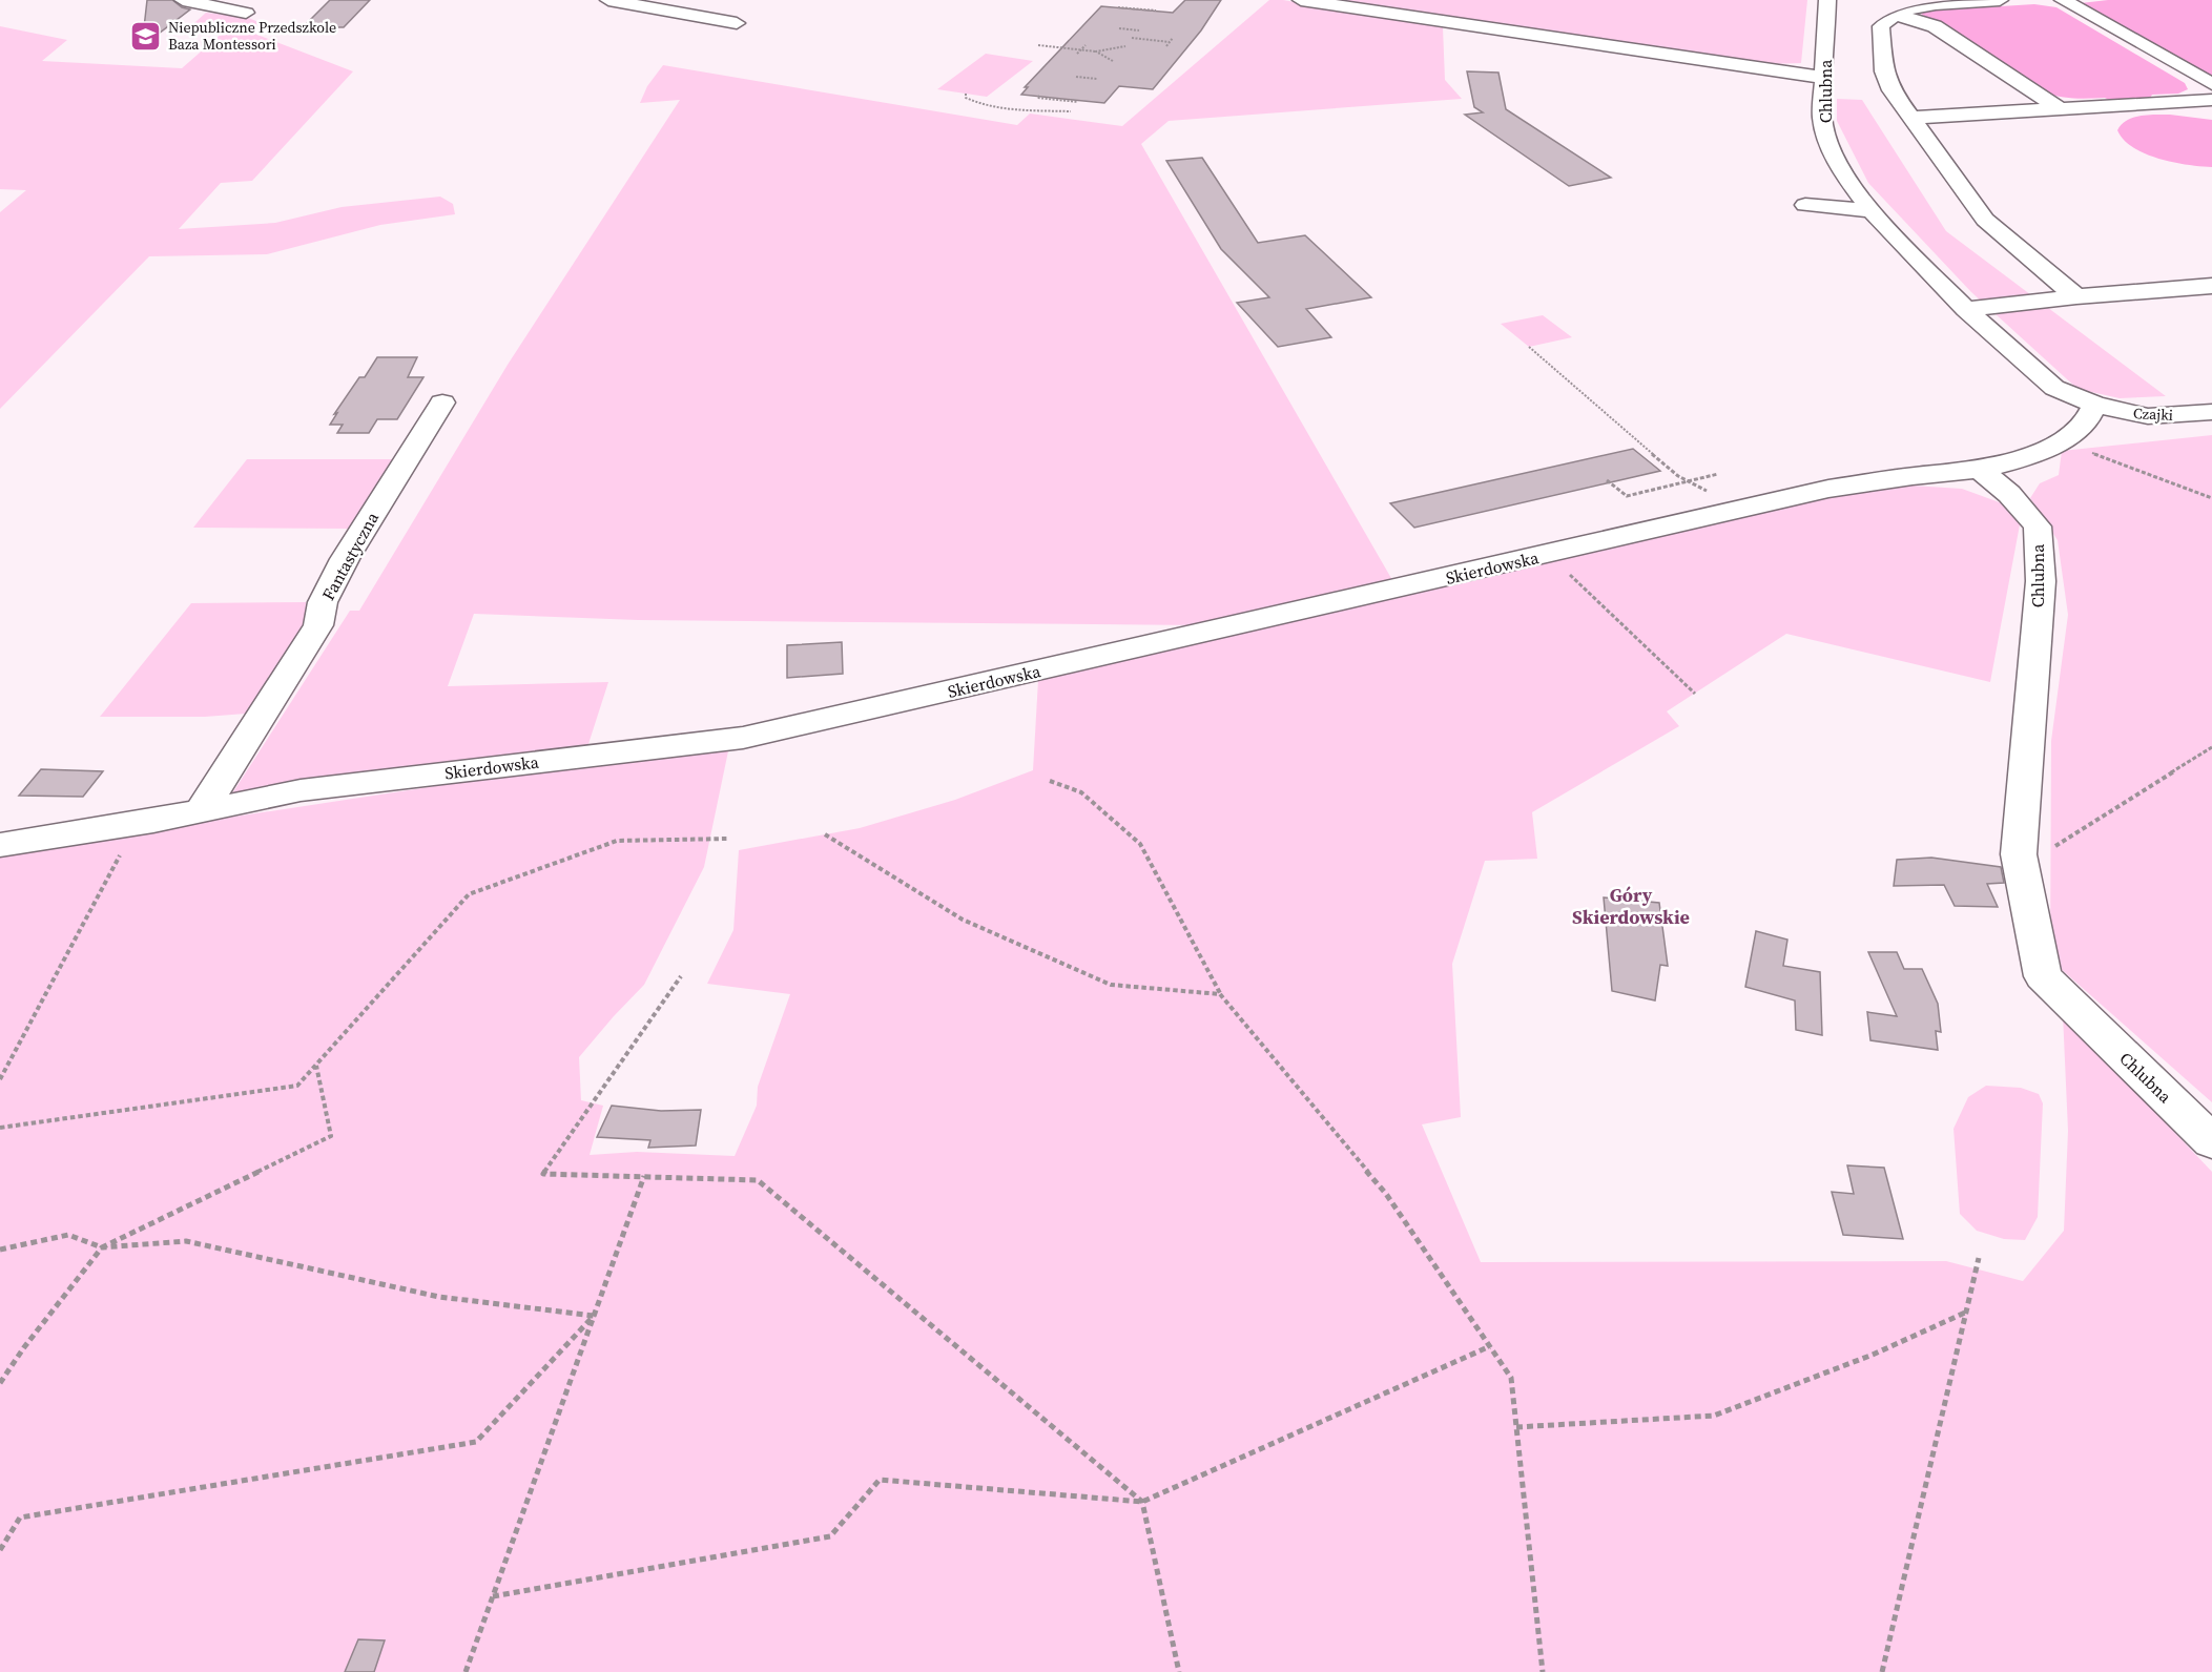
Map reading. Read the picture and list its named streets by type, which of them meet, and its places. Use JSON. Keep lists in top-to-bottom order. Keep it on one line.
{"streets":{"street":["Chlubna","Czajki","Fantastyczna","Skierdowska"]},"crossings":[["Chlubna","Czajki"],["Chlubna","Skierdowska"],["Fantastyczna","Skierdowska"]],"districts":["Góry Skierdowskie"],"places":{"school or university":["Niepubliczne Przedszkole Baza Montessori"]}}
